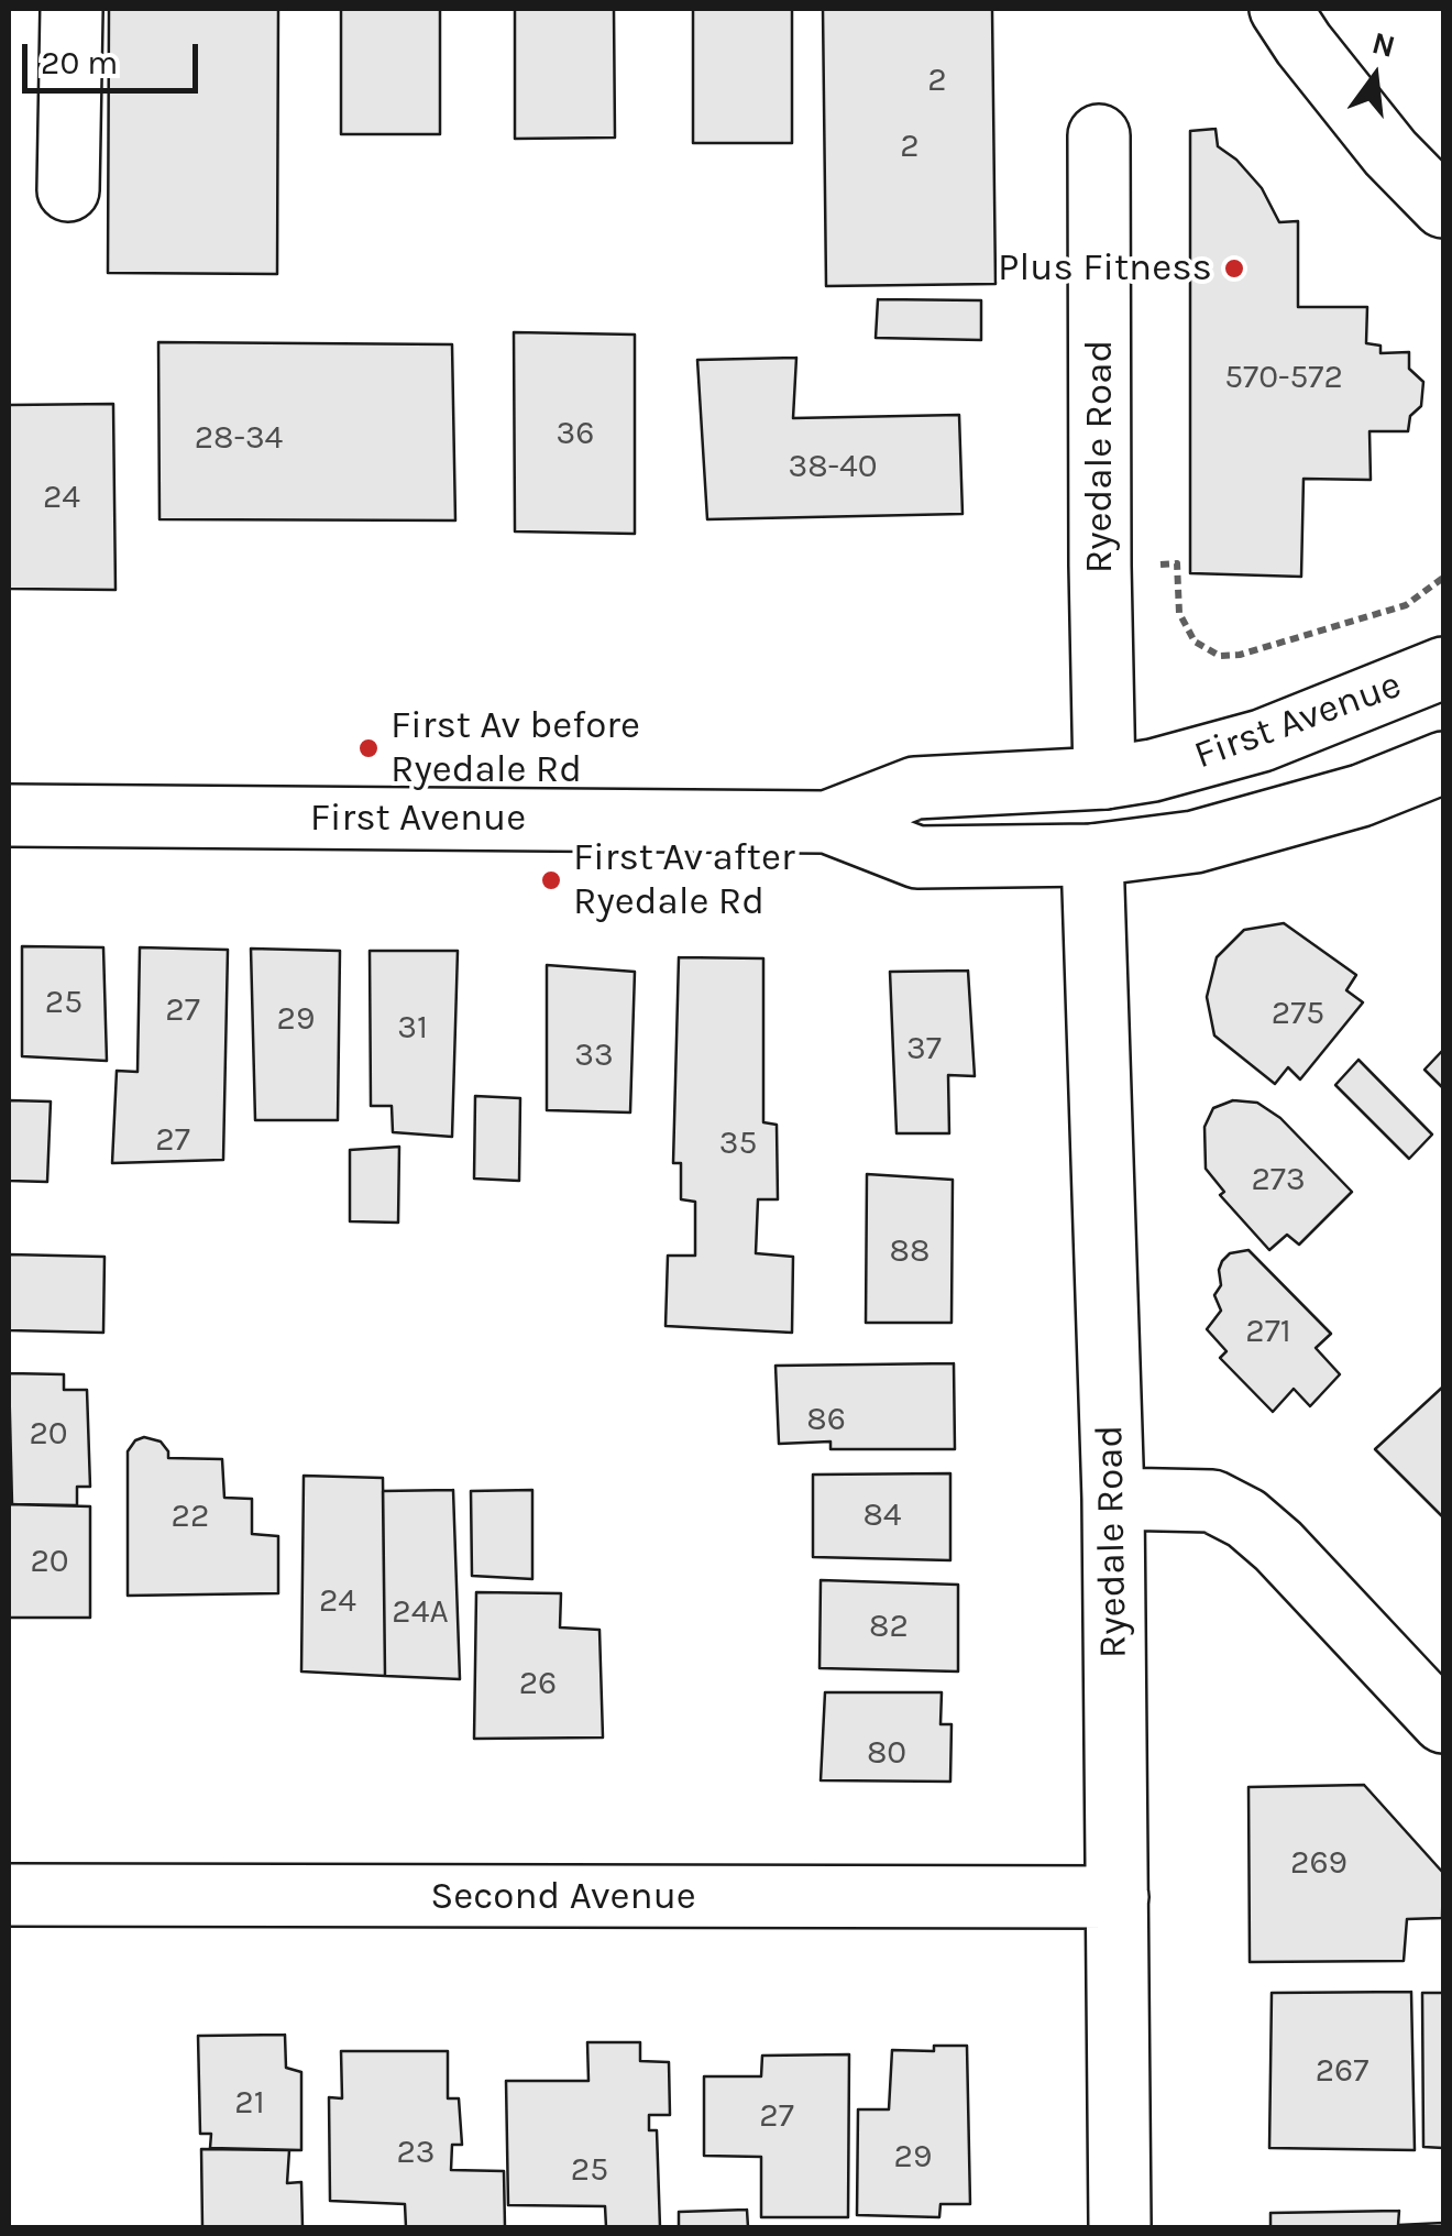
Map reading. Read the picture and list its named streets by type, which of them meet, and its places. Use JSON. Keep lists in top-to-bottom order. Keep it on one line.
{"streets":{"street":["Ryedale Road","First Avenue","Second Avenue"]},"crossings":[["Ryedale Road","First Avenue"],["Ryedale Road","Second Avenue"]],"places":["Plus Fitness","First Av before Ryedale Rd","First Av after Ryedale Rd"],"house_numbers":["2","2","570-572","36","28-34","38-40","24","25","27","275","29","31","37","33","27","35","273","88","271","86","20","84","22","20","24","24A","82","26","80","269","267","21","27","23","29","25"],"scale_bar":"20 m","north":"top"}
